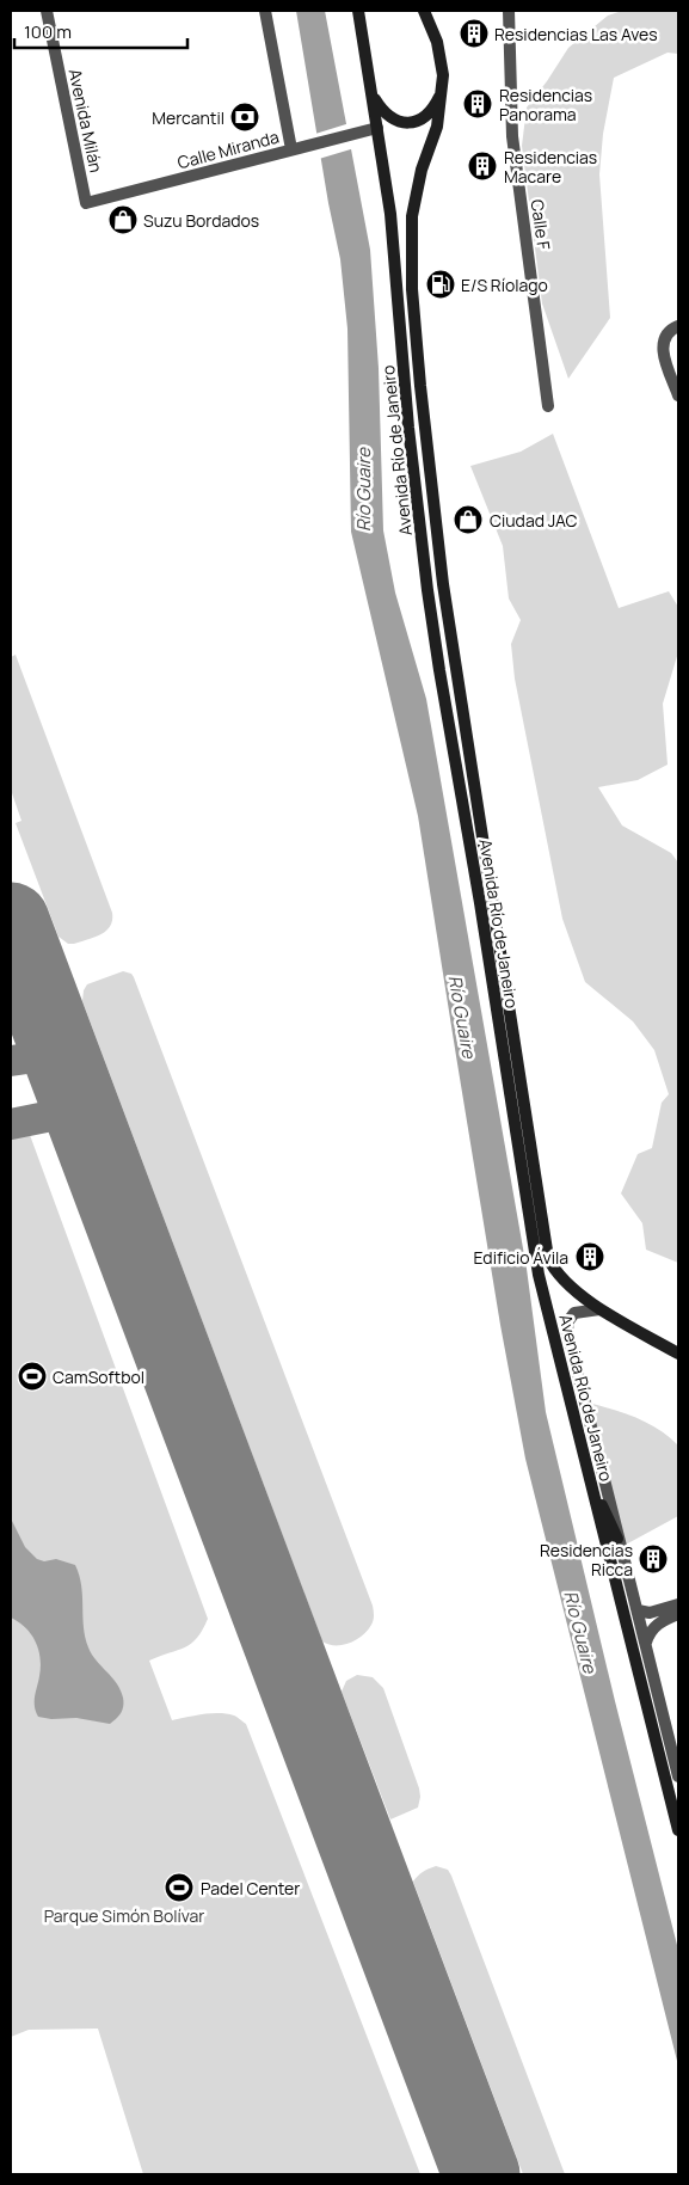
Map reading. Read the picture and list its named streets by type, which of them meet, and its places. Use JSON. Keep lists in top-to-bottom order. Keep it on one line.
{"streets":{"street":["Avenida Milán","Calle Miranda","Calle F","Avenida Río de Janeiro"]},"crossings":[["Avenida Milán","Calle Miranda"],["Calle Miranda","Avenida Río de Janeiro"]],"water":["Río Guaire"],"parks":["Parque Simón Bolívar"],"places":{"building":["Residencias Las Aves","Residencias Panorama","Residencias Macare","Edificio Ávila","Residencias Ricca"],"bank":["Mercantil"],"shop":["Suzu Bordados","Ciudad JAC"],"fuel station":["E/S Ríolago"],"sports":["CamSoftbol","Padel Center"]},"scale_bar":"100 m"}
